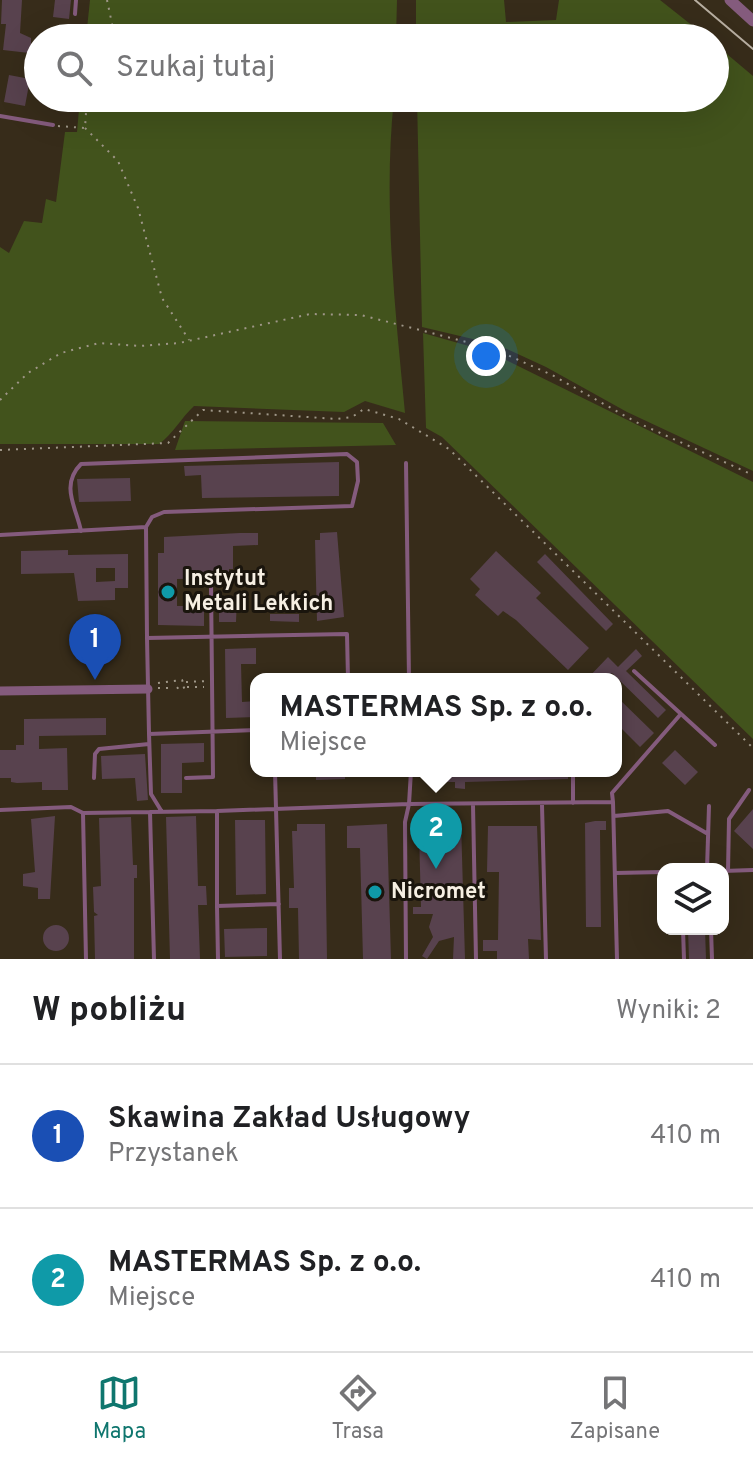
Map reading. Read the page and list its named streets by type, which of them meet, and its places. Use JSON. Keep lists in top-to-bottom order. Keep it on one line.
{"places":["Instytut Metali Lekkich","Nicromet"],"page":{"search":"Szukaj tutaj","pins":["1","2"],"popup":["MASTERMAS Sp. z o.o.","Miejsce"],"heading":["W pobliżu","Wyniki: 2"],"list":[{"mark":"1","name":"Skawina Zakład Usługowy","note":"Przystanek","value":"410 m"},{"mark":"2","name":"MASTERMAS Sp. z o.o.","note":"Miejsce","value":"410 m"}],"nav":["Mapa","Trasa","Zapisane"]}}
